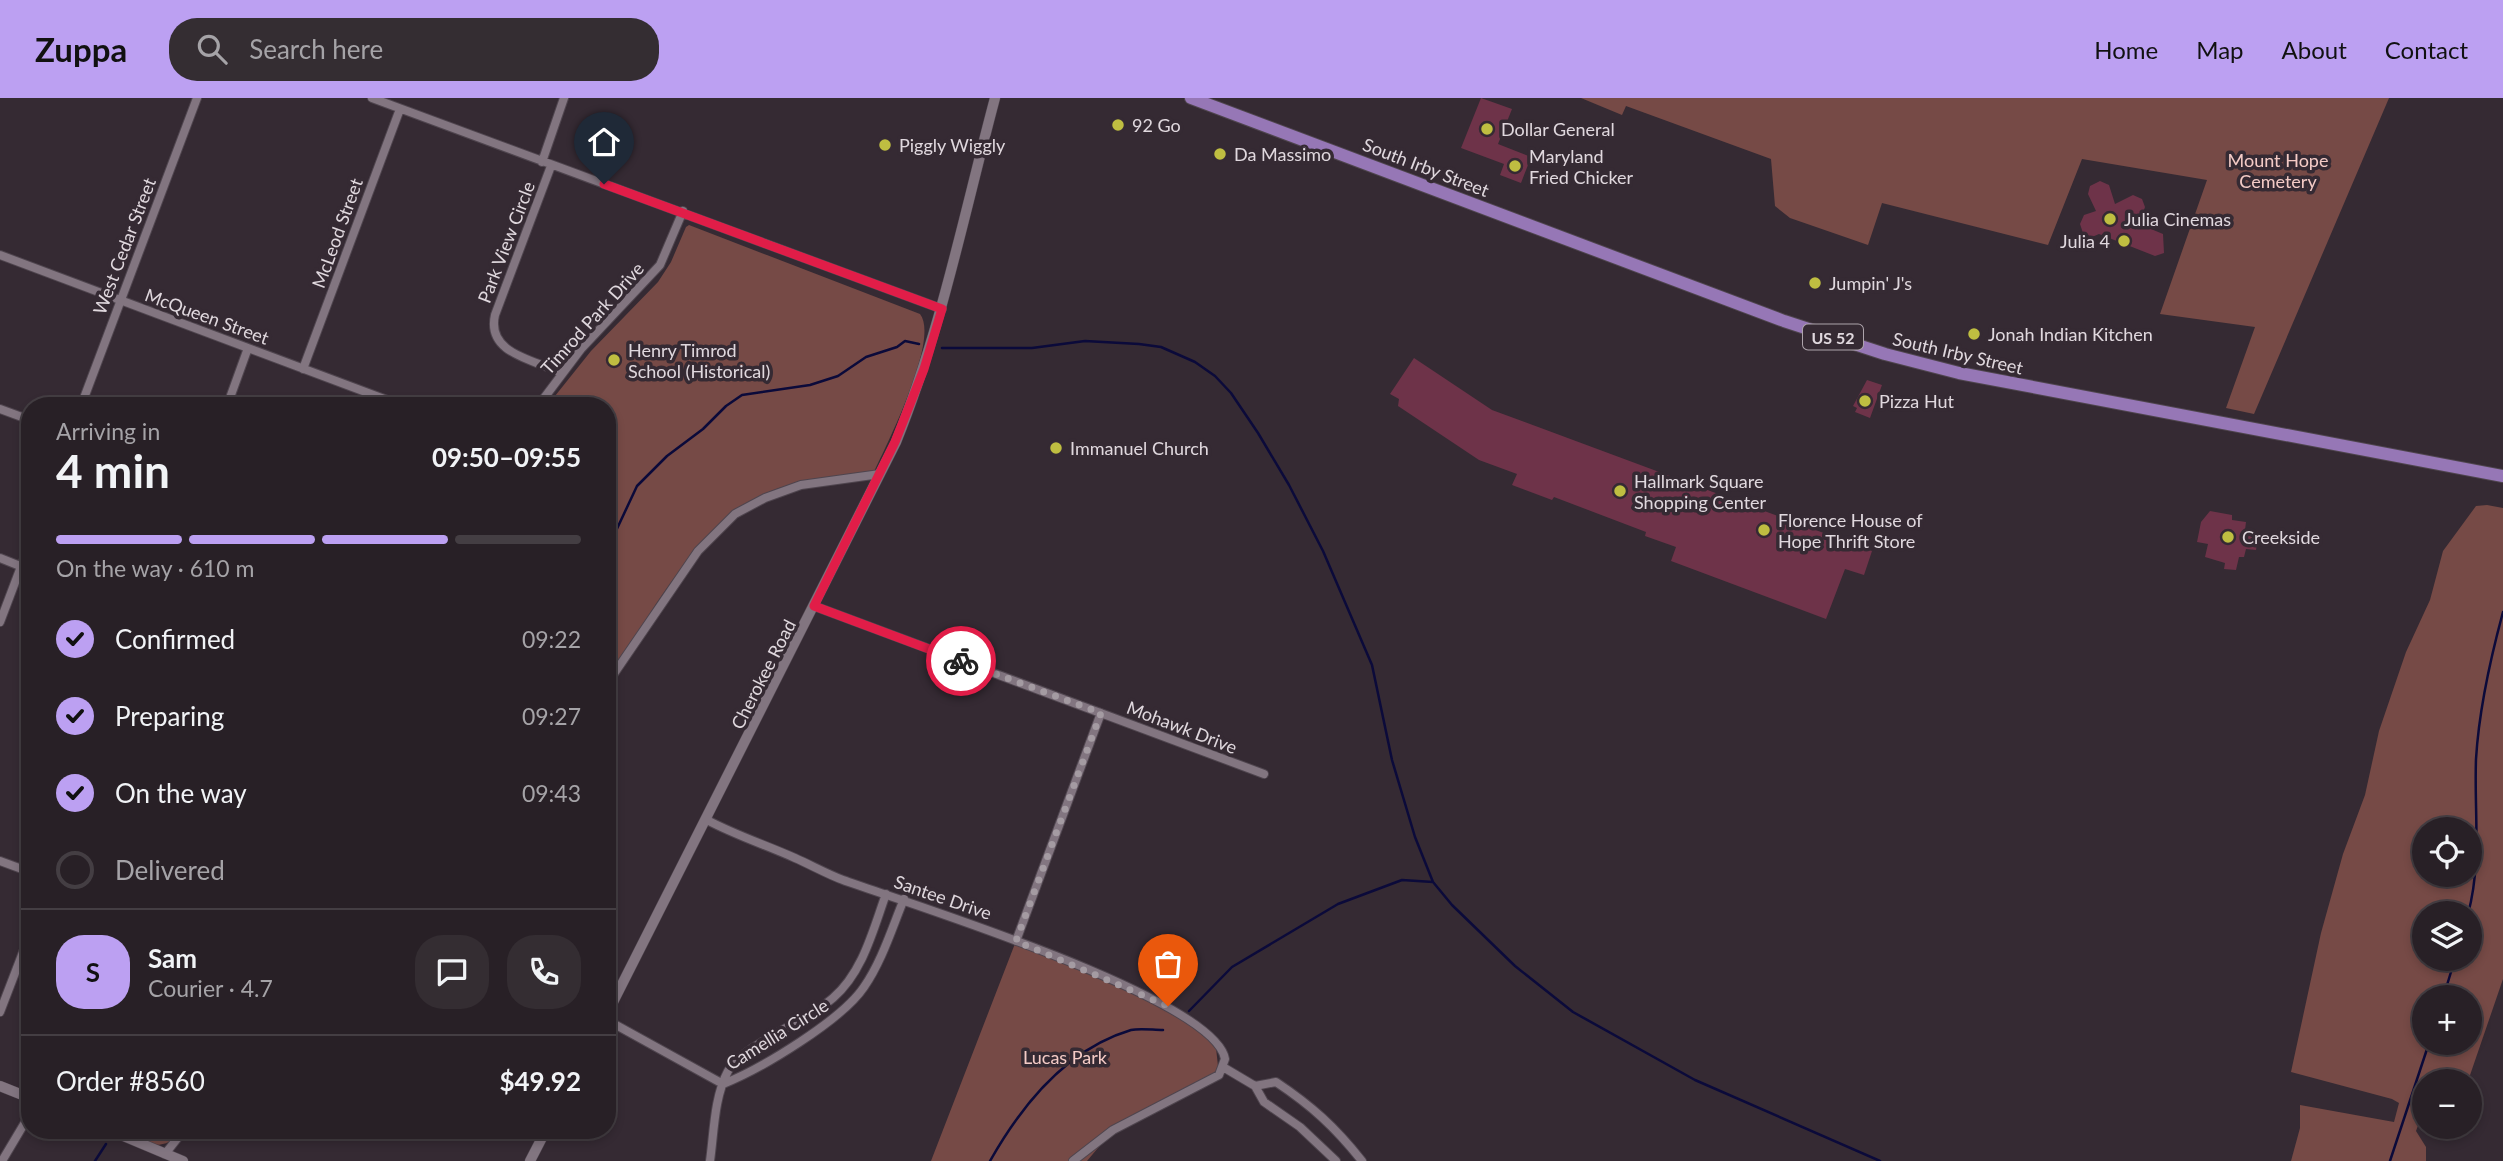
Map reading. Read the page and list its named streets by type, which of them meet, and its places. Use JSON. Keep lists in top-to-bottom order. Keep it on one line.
{"streets":{"main road":["South Irby Street","US 52"],"street":["McLeod Street","Park View Circle","West Cedar Street","McQueen Street","Timrod Park Drive","Cherokee Road","Mohawk Drive","Santee Drive","Camellia Circle"]},"crossings":[["McLeod Street","McQueen Street"],["Park View Circle","Timrod Park Drive"],["West Cedar Street","McQueen Street"],["Cherokee Road","Mohawk Drive"],["Cherokee Road","Santee Drive"],["Santee Drive","Camellia Circle"]],"parks":["Mount Hope Cemetery","Lucas Park"],"places":["92 Go","Dollar General","Piggly Wiggly","Da Massimo","Maryland Fried Chicker","Julia Cinemas","Julia 4","Jumpin' J's","Jonah Indian Kitchen","Henry Timrod School (Historical)","Pizza Hut","Immanuel Church","Hallmark Square Shopping Center","Florence House of Hope Thrift Store","Creekside"],"page":{"header":"Zuppa","search":"Search here","nav":["Home","Map","About","Contact"],"heading":["4 min","Arriving in","09:50–09:55"],"panel":["Sam","Courier · 4.7","Order #8560","$49.92"],"bar":"On the way · 610 m","list":[["Confirmed","09:22"],["Preparing","09:27"],["On the way","09:43"],"Delivered"],"map_buttons":["+","−"],"round":"S"}}
